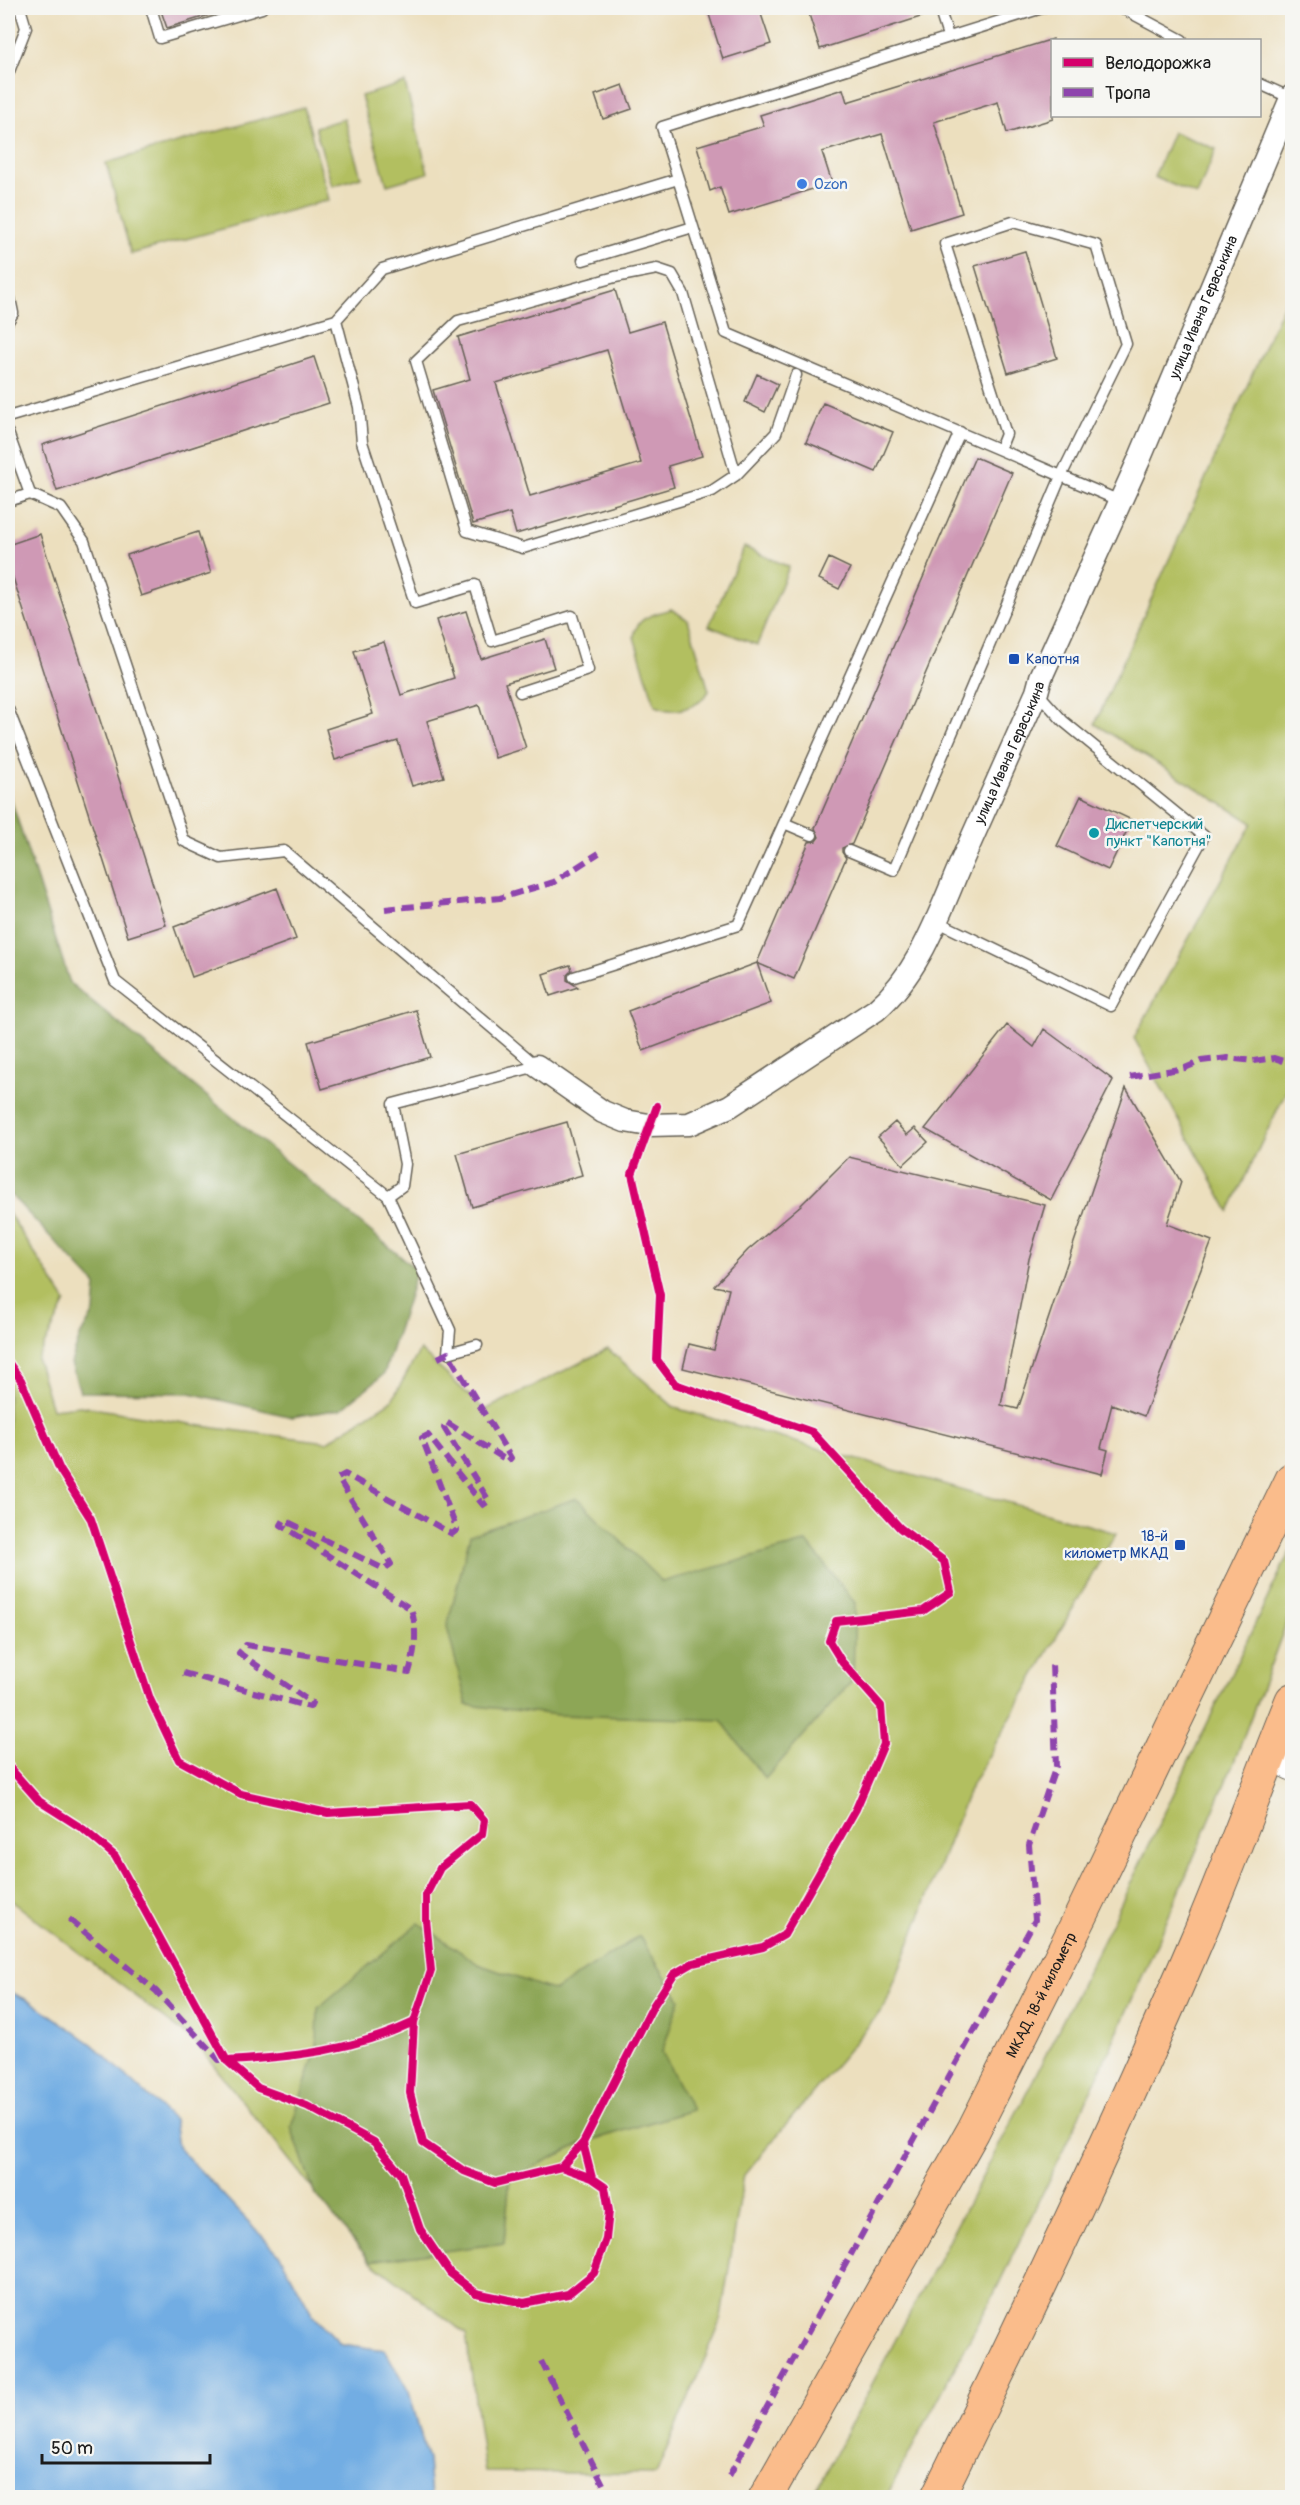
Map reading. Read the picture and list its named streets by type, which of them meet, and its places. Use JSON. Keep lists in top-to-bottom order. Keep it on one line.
{"streets":{"highway":["МКАД, 18-й километр"],"street":["улица Ивана Гераськина"]},"places":{"other":["Ozon","Диспетчерский пункт \"Капотня\""],"transit":["Капотня","18-й километр МКАД"]},"legend":["Велодорожка","Тропа"],"scale_bar":"50 m"}
